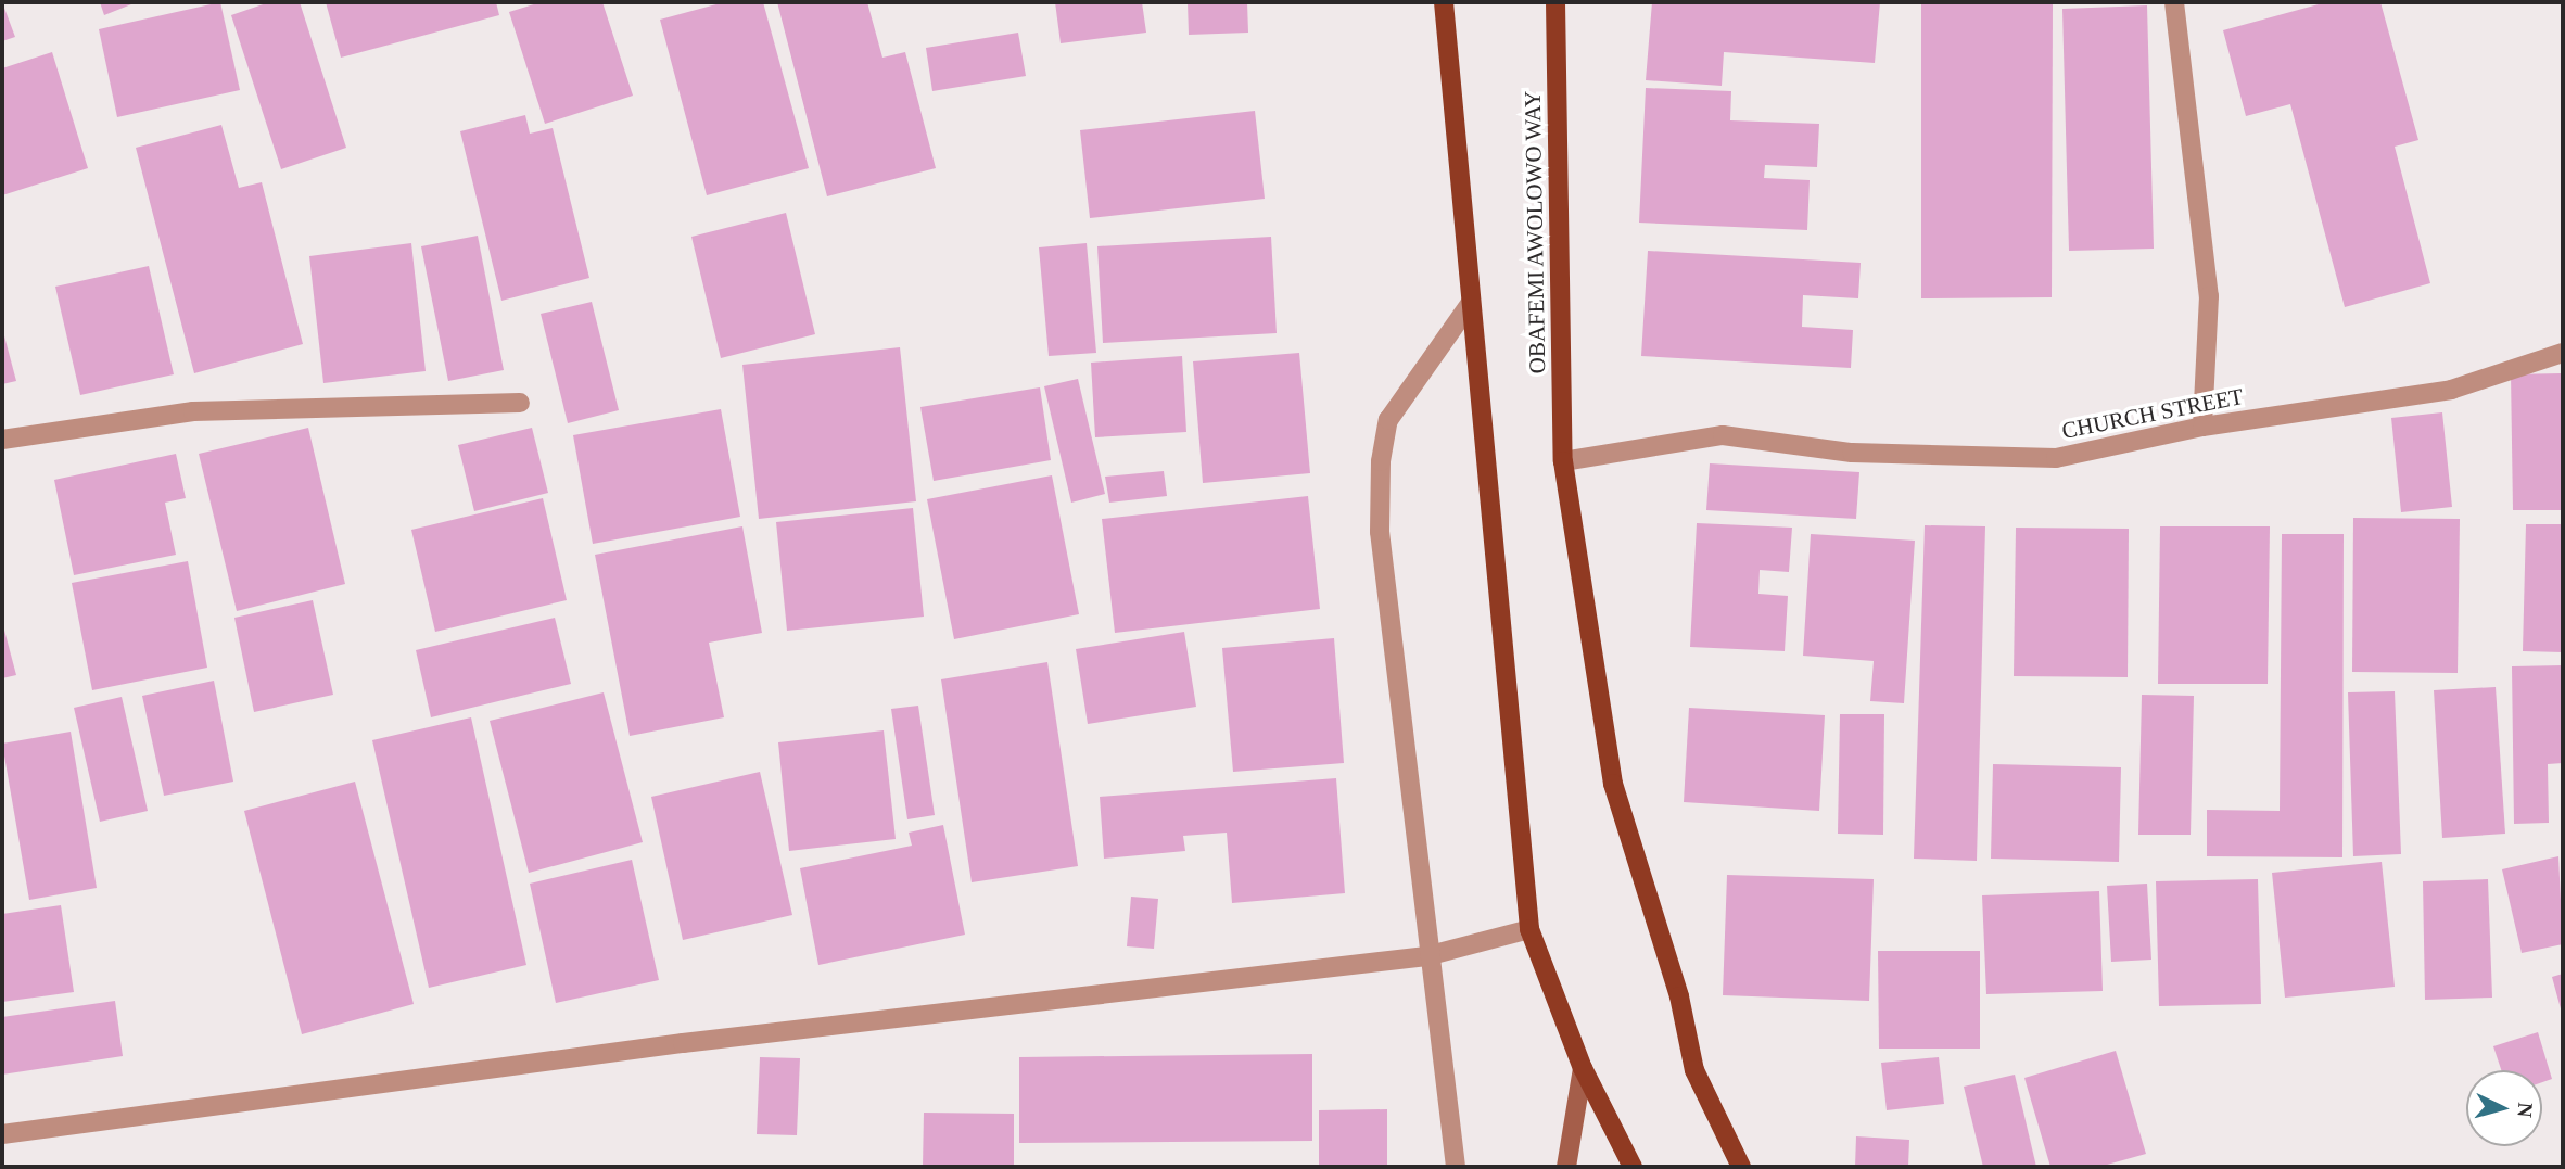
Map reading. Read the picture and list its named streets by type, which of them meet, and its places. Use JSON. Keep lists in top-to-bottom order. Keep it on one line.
{"streets":{"main road":["OBAFEMI AWOLOWO WAY"],"street":["CHURCH STREET"]},"crossings":[["OBAFEMI AWOLOWO WAY","CHURCH STREET"]],"north":"right"}
